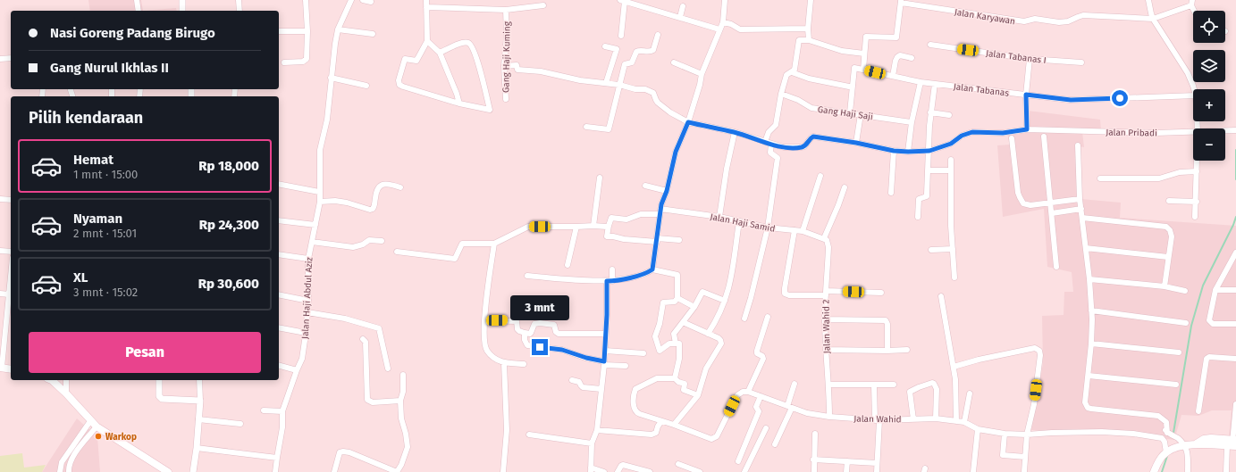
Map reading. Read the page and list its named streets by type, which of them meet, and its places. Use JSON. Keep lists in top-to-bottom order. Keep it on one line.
{"streets":{"street":["Jalan Karyawan","Jalan Tabanas I","Gang Haji Kuming","Jalan Tabanas","Gang Haji Saji","Jalan Pribadi","Jalan Haji Samid","Jalan Haji Abdul Aziz","Jalan Wahid 2","Jalan Wahid"]},"crossings":[["Jalan Tabanas","Gang Haji Saji"],["Jalan Haji Samid","Jalan Wahid 2"],["Jalan Wahid 2","Jalan Wahid"]],"places":["Warkop"],"page":{"map_buttons":["+","−"],"banner":["Nasi Goreng Padang Birugo","Gang Nurul Ikhlas II"],"heading":"Pilih kendaraan","list":[{"name":"Hemat","note":"1 mnt · 15:00","value":"Rp 18,000"},{"name":"Nyaman","note":"2 mnt · 15:01","value":"Rp 24,300"},{"name":"XL","note":"3 mnt · 15:02","value":"Rp 30,600"}],"bubble":"3 mnt","buttons":"Pesan"}}
